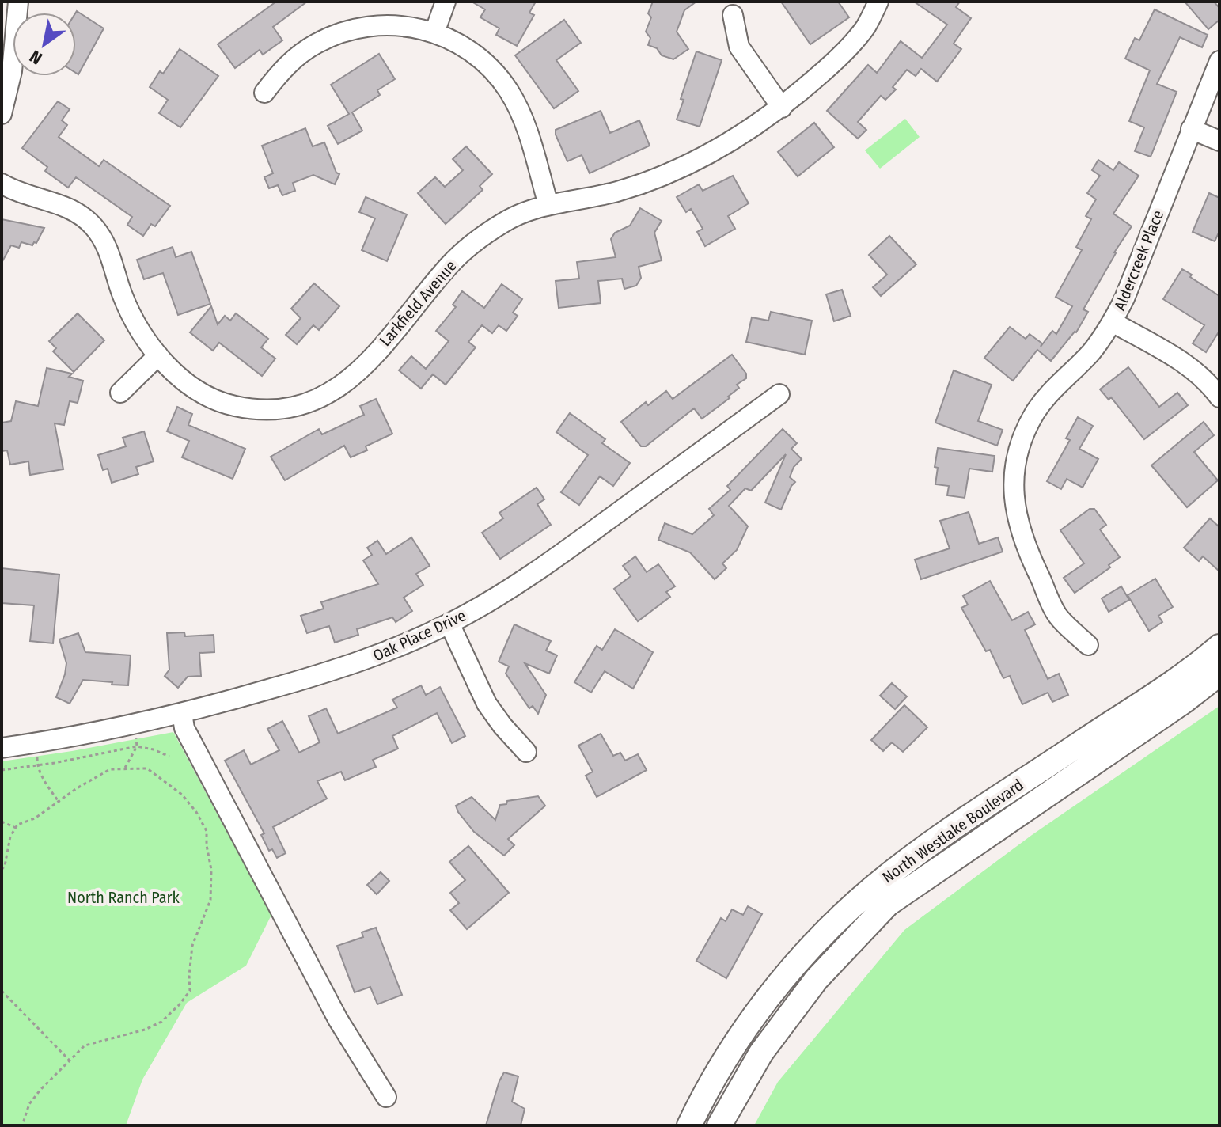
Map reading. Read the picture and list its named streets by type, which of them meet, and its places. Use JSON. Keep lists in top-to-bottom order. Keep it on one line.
{"streets":{"main road":["North Westlake Boulevard"],"street":["Aldercreek Place","Larkfield Avenue","Oak Place Drive"]},"parks":["North Ranch Park"],"north":"bottom left"}
